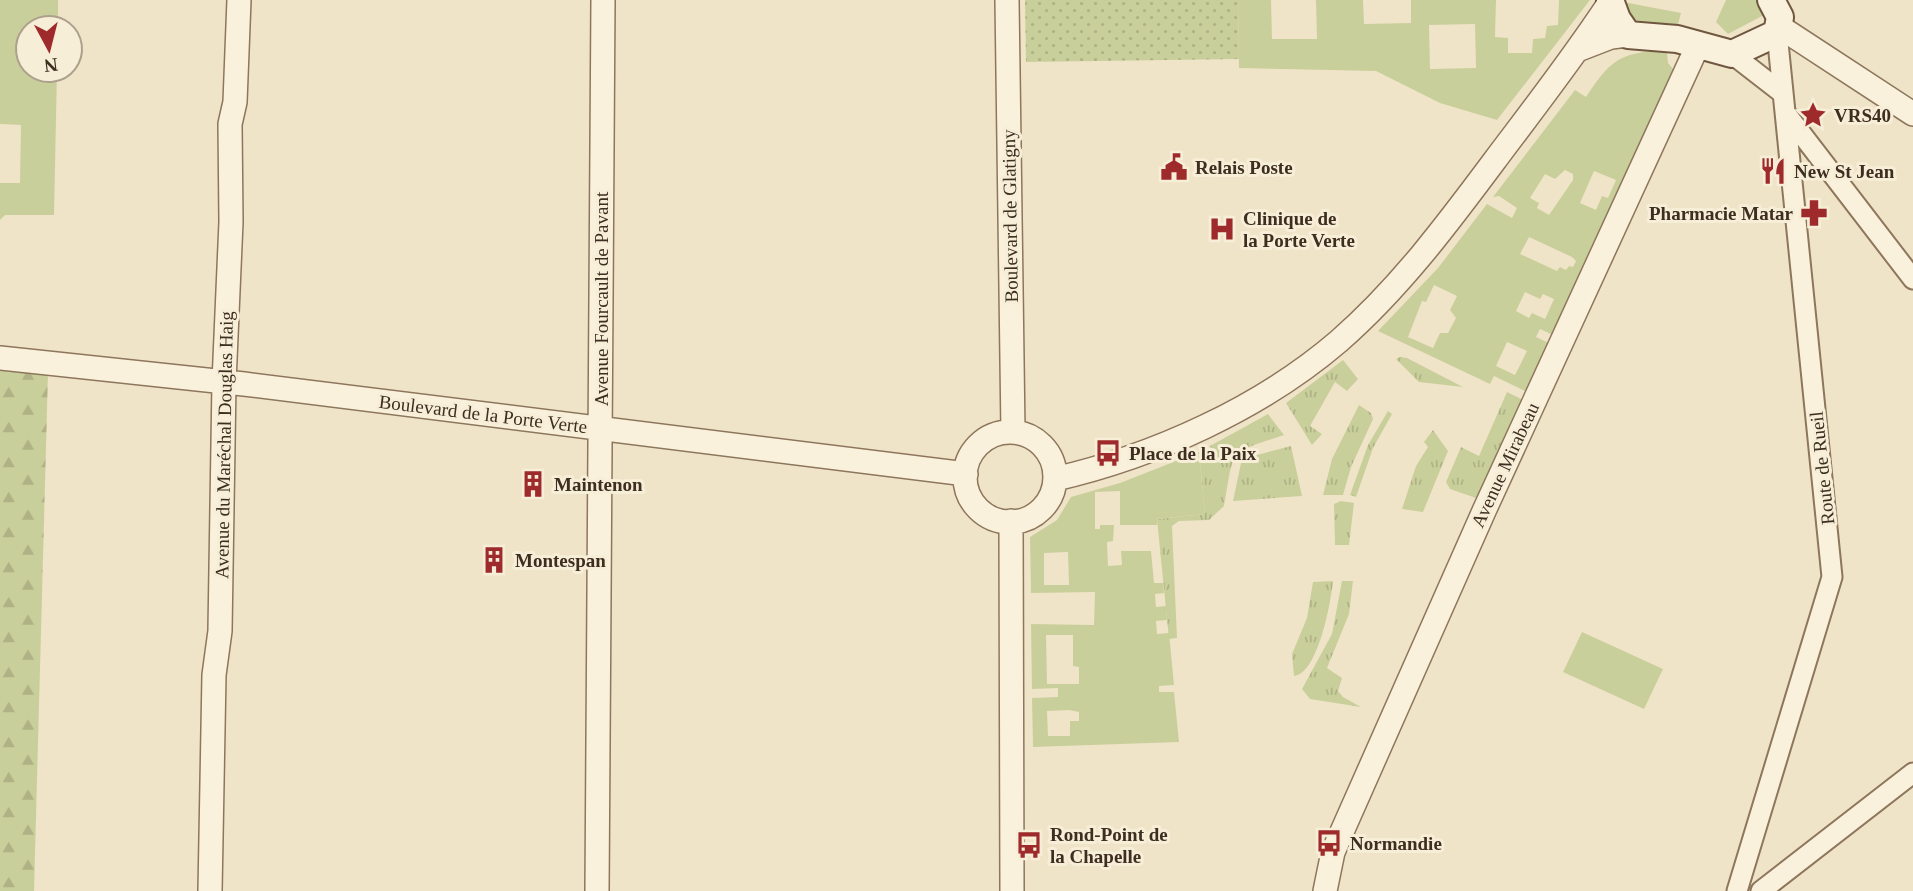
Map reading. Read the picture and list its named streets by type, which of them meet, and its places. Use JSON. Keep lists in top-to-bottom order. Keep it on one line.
{"streets":{"street":["Boulevard de Glatigny","Avenue Fourcault de Pavant","Boulevard de la Porte Verte","Avenue du Maréchal Douglas Haig","Avenue Mirabeau","Route de Rueil"]},"crossings":[["Boulevard de Glatigny","Boulevard de la Porte Verte"],["Avenue Fourcault de Pavant","Boulevard de la Porte Verte"],["Boulevard de la Porte Verte","Avenue du Maréchal Douglas Haig"]],"places":{"place":["VRS40"],"public building":["Relais Poste"],"restaurant":["New St Jean"],"pharmacy":["Pharmacie Matar"],"hospital":["Clinique de la Porte Verte"],"bus stop":["Place de la Paix","Normandie","Rond-Point de la Chapelle"],"building":["Maintenon","Montespan"]},"north":"bottom"}
